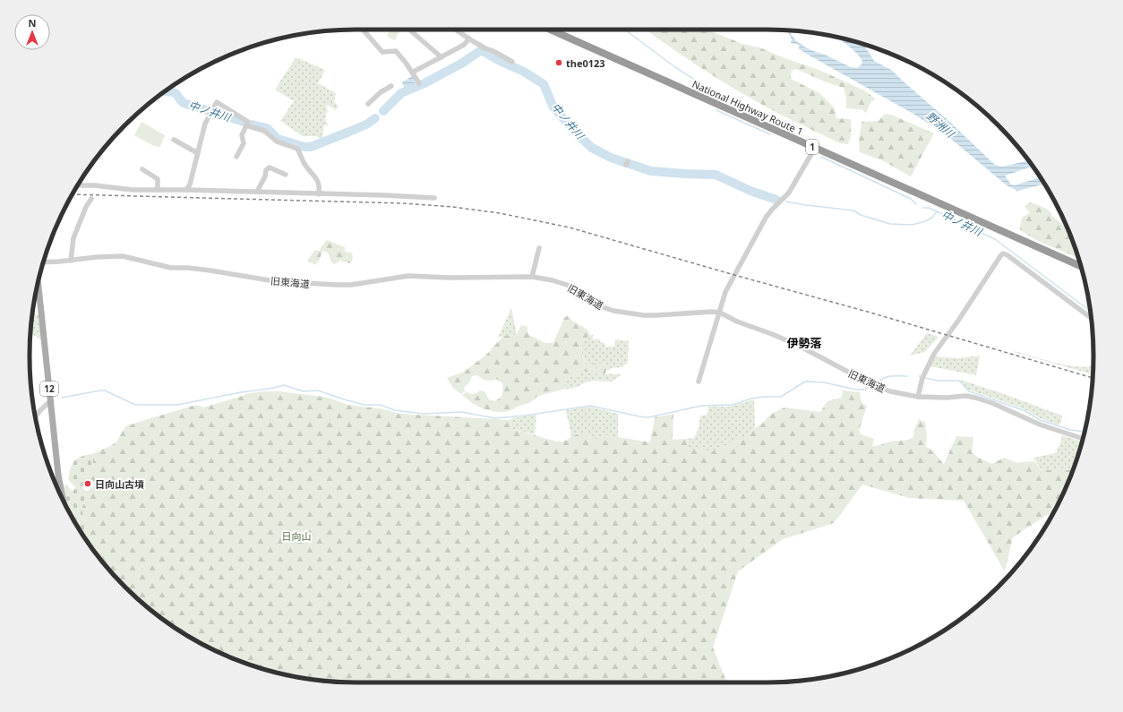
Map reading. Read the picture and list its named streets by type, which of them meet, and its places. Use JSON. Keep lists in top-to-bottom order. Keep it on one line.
{"streets":{"highway":["National Highway Route 1","1"],"main road":["12"],"street":["旧東海道"]},"districts":["伊勢落"],"water":["中ノ井川","野洲川"],"parks":["日向山"],"places":["the0123","日向山古墳"],"north":"top"}
